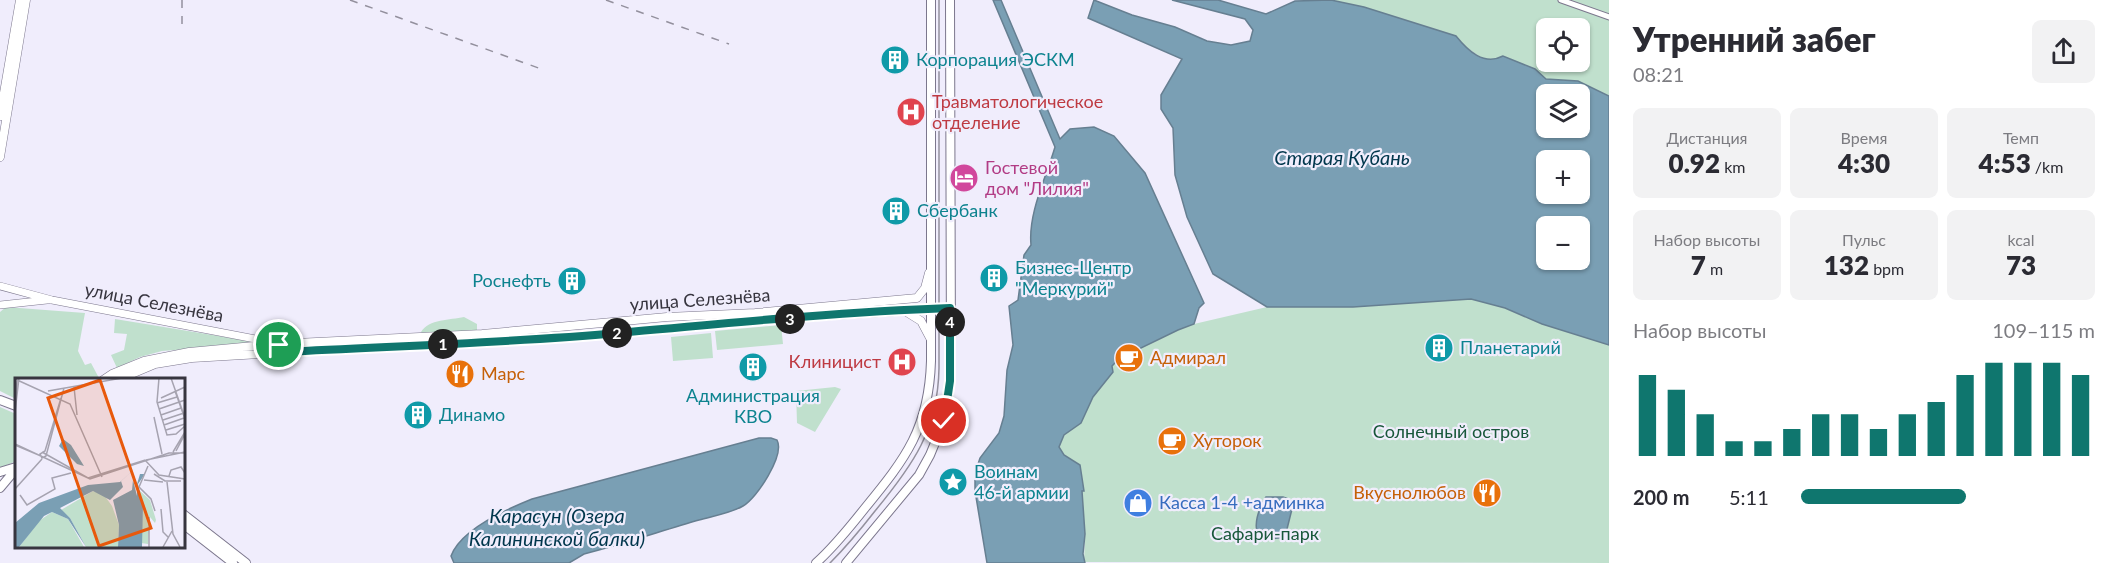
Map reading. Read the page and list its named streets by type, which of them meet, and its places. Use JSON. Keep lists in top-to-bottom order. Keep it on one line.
{"streets":{"main road":["улица Селезнёва"]},"water":["Старая Кубань","Карасун (Озера Калининской балки)"],"parks":["Солнечный остров","Сафари-парк"],"places":{"building":["Корпорация ЭСКМ","Сбербанк","Бизнес-Центр \"Меркурий\"","Роснефть","Планетарий","Администрация КВО","Динамо"],"hospital":["Травматологическое отделение","Клиницист"],"hotel":["Гостевой дом \"Лилия\""],"cafe":["Адмирал","Хуторок"],"restaurant":["Марс","Вкуснолюбов"],"place":["Воинам 46-й армии"],"shop":["Касса 1-4 +админка"]},"page":{"heading":["Утренний забег","08:21"],"map_buttons":["+","−"],"stats":[["Дистанция","0.92 km"],["Время","4:30"],["Темп","4:53 /km"],["Набор высоты","7 m"],["Пульс","132 bpm"],["kcal","73"]],"pins":["3","4","2","1"],"chart":["Набор высоты","109–115 m"],"list":[{"name":"200 m","note":"5:11"}]}}
